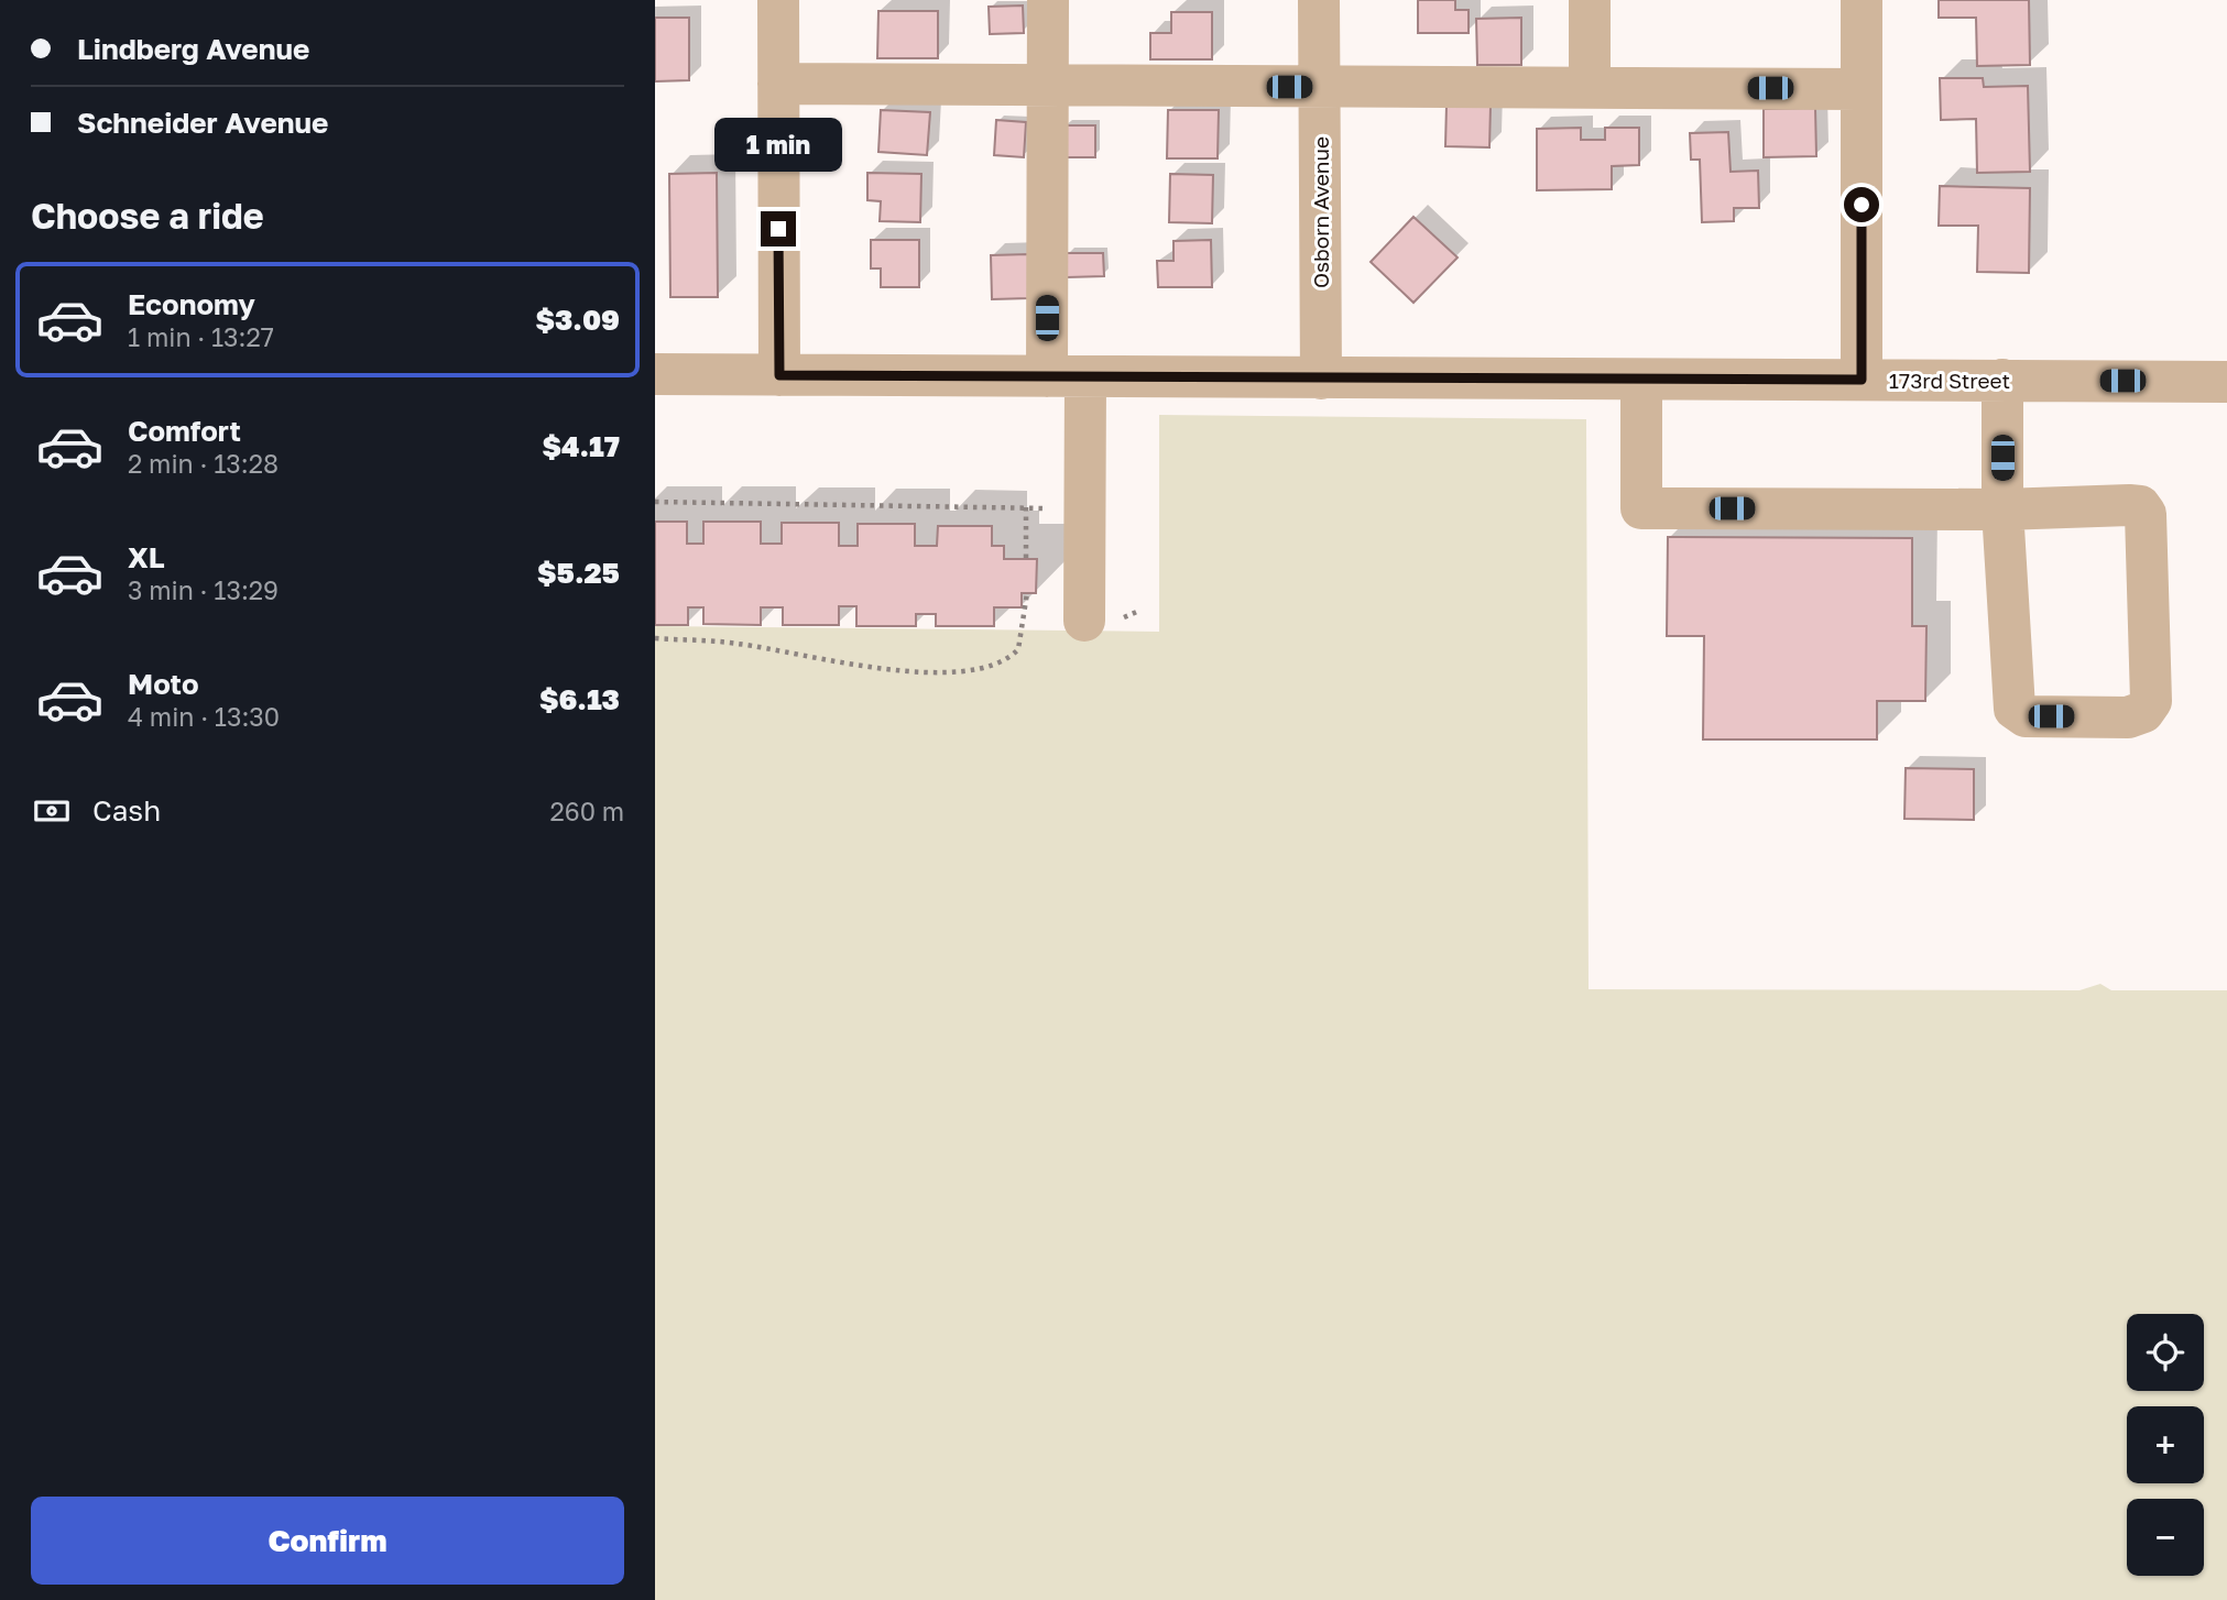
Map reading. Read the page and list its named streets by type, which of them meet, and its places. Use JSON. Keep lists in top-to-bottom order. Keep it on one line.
{"streets":{"street":["Osborn Avenue","173rd Street"]},"crossings":[["Osborn Avenue","173rd Street"]],"page":{"banner":["Lindberg Avenue","Schneider Avenue"],"bubble":"1 min","heading":"Choose a ride","list":[{"name":"Economy","note":"1 min · 13:27","value":"$3.09"},{"name":"Comfort","note":"2 min · 13:28","value":"$4.17"},{"name":"XL","note":"3 min · 13:29","value":"$5.25"},{"name":"Moto","note":"4 min · 13:30","value":"$6.13"}],"pay":["Cash","260 m"],"map_buttons":["+","−"],"buttons":"Confirm"}}
